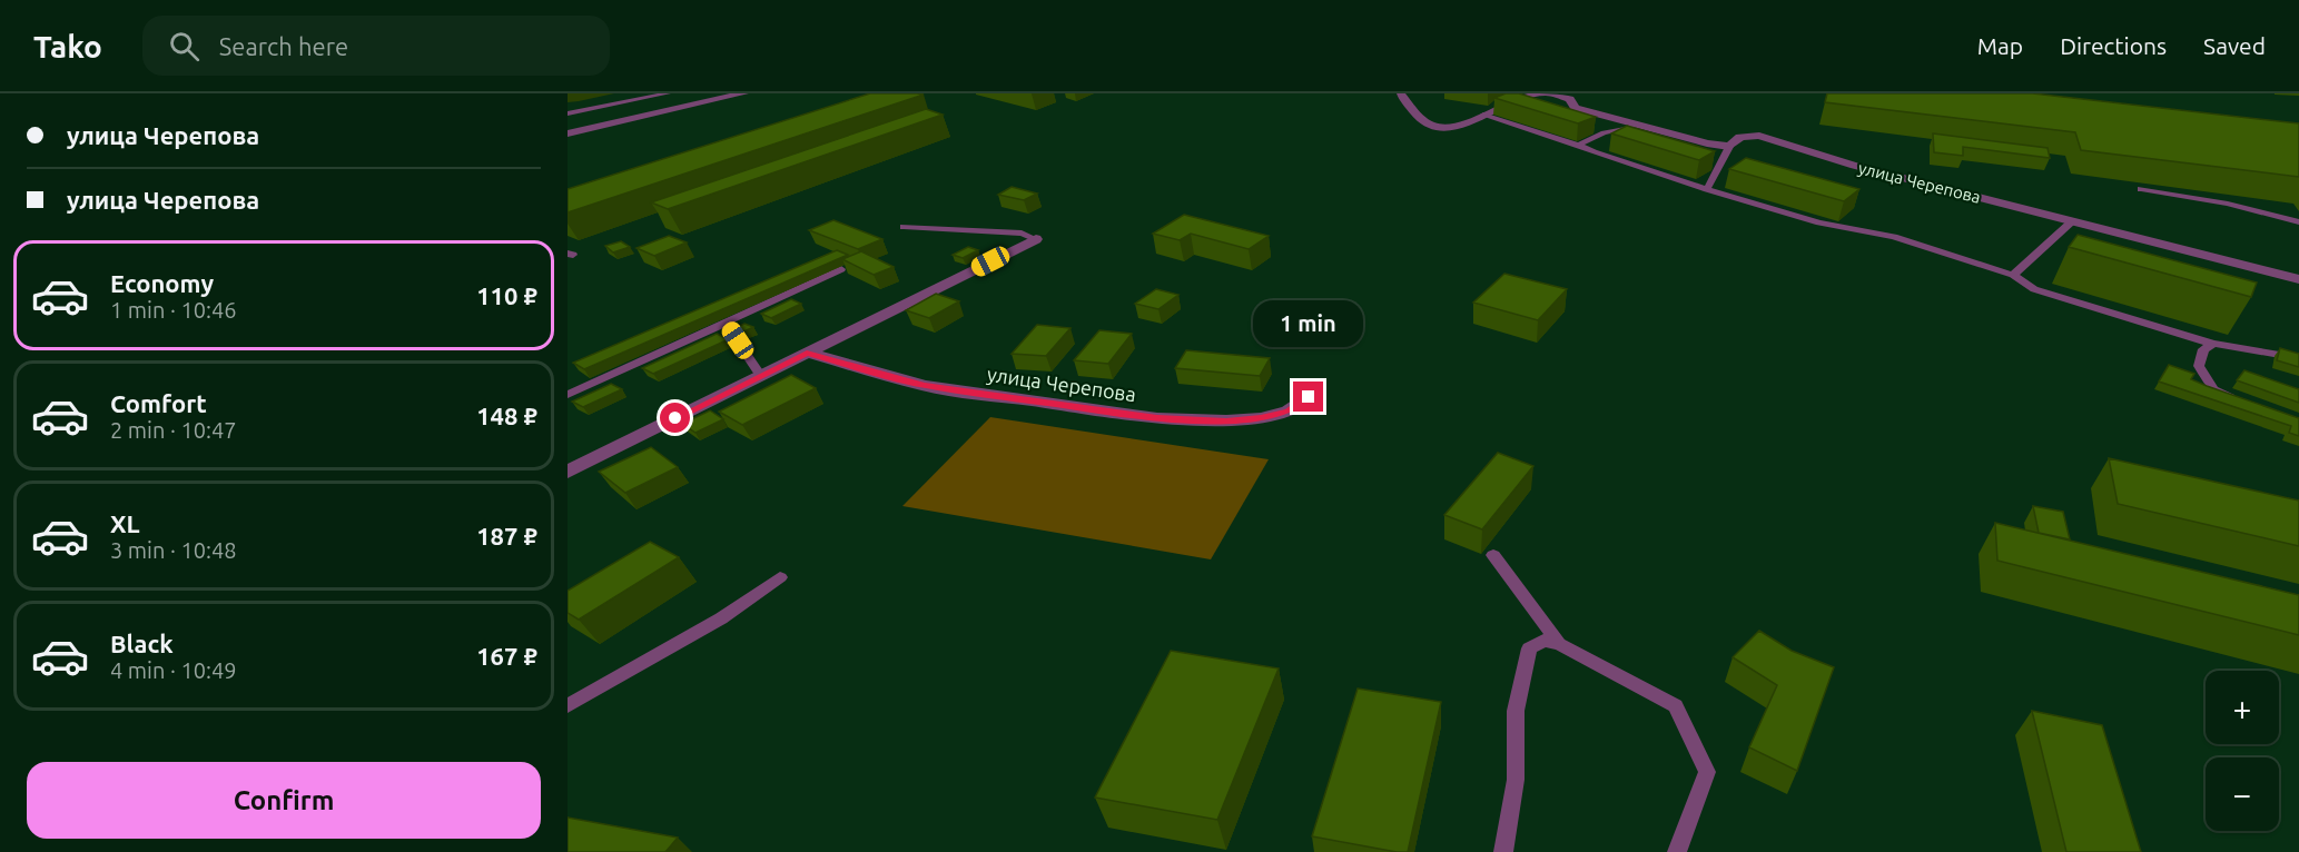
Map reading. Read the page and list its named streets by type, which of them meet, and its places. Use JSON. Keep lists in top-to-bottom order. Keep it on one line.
{"streets":{"street":["улица Черепова"]},"page":{"header":"Tako","search":"Search here","nav":["Map","Directions","Saved"],"banner":["улица Черепова","улица Черепова"],"list":[{"name":"Economy","note":"1 min · 10:46","value":"110 ₽"},{"name":"Comfort","note":"2 min · 10:47","value":"148 ₽"},{"name":"XL","note":"3 min · 10:48","value":"187 ₽"},{"name":"Black","note":"4 min · 10:49","value":"167 ₽"}],"bubble":"1 min","map_buttons":["+","−"],"buttons":"Confirm"}}
